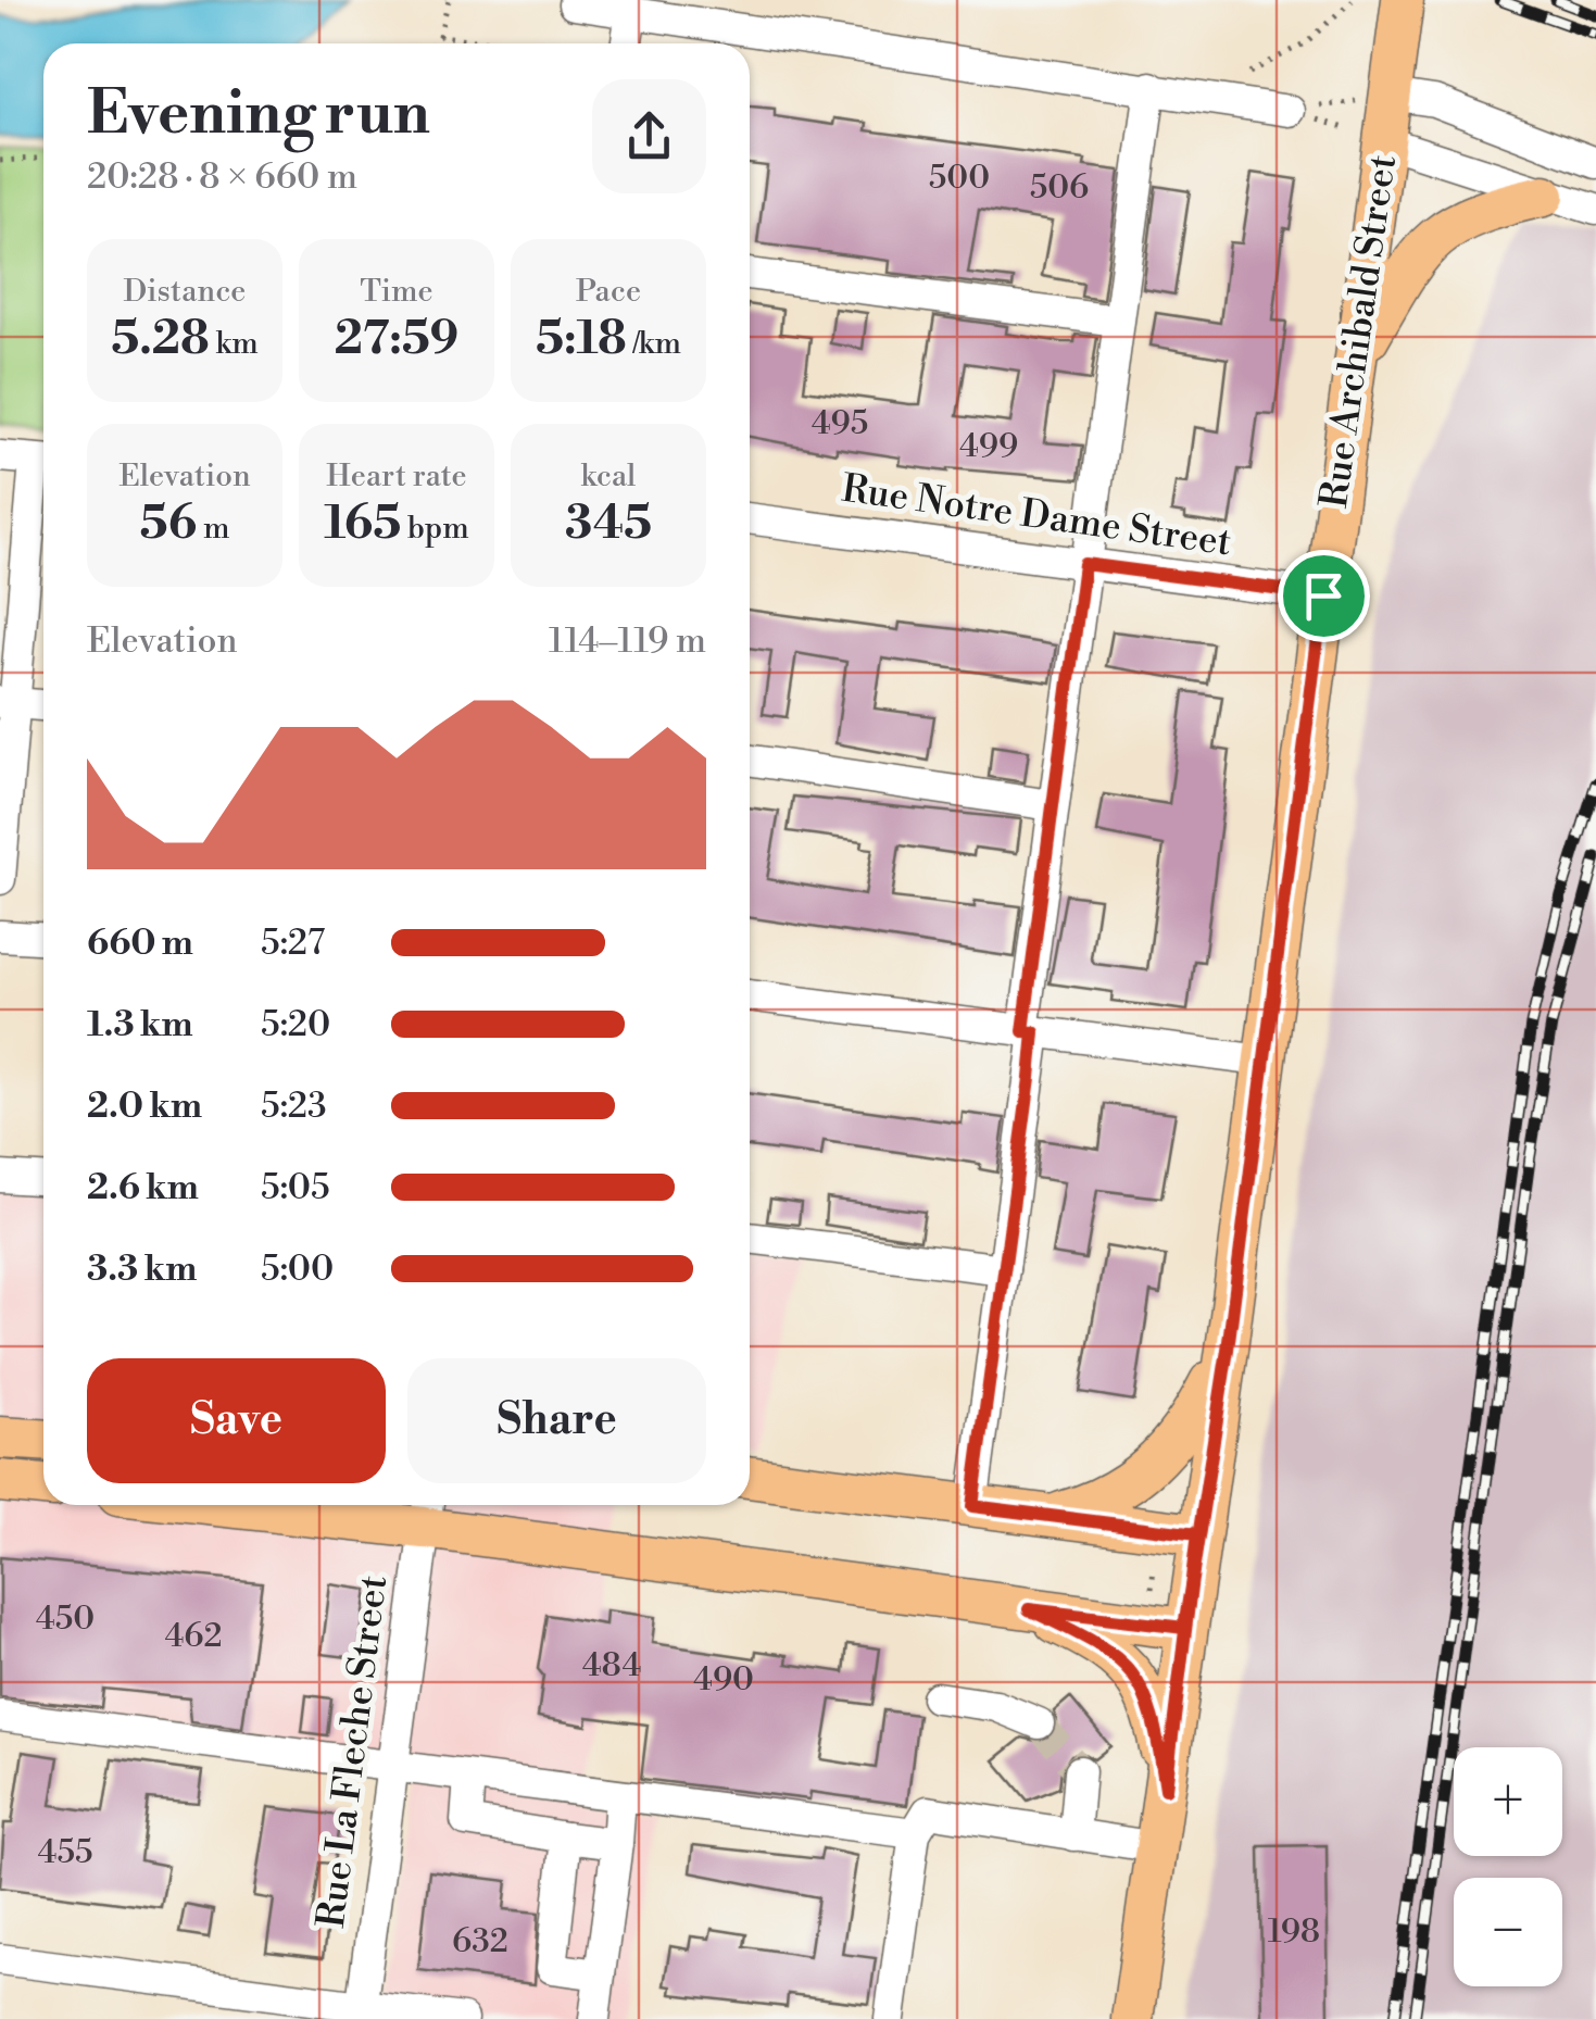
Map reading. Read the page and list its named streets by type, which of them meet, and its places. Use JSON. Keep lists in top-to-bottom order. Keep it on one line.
{"streets":{"main road":["Rue Archibald Street"],"street":["Rue Notre Dame Street","Rue La Fleche Street"]},"crossings":[["Rue Archibald Street","Rue Notre Dame Street"]],"house_numbers":["500","506","495","499","450","462","484","490","455","198","632"],"page":{"heading":["Evening run","20:28 · 8 × 660 m"],"stats":[["Distance","5.28 km"],["Time","27:59"],["Pace","5:18 /km"],["Elevation","56 m"],["Heart rate","165 bpm"],["kcal","345"]],"chart":["Elevation","114–119 m"],"list":[{"name":"660 m","note":"5:27"},{"name":"1.3 km","note":"5:20"},{"name":"2.0 km","note":"5:23"},{"name":"2.6 km","note":"5:05"},{"name":"3.3 km","note":"5:00"}],"buttons":["Save","Share"],"map_buttons":["+","−"]}}
